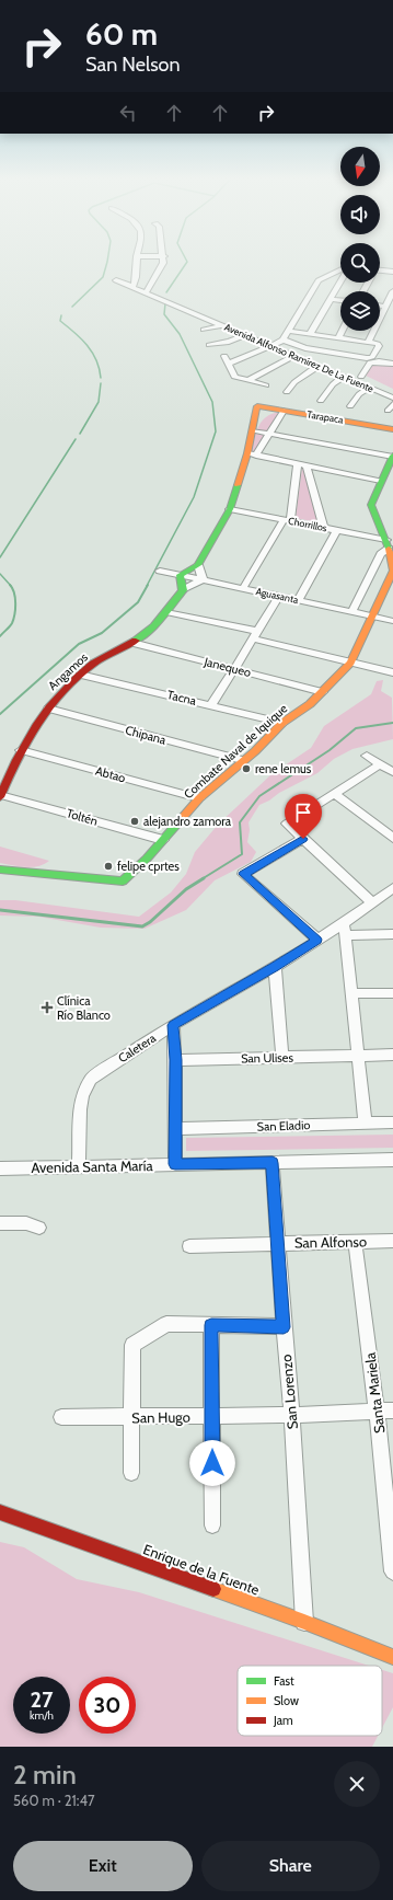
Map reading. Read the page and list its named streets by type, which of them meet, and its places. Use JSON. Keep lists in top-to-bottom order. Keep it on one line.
{"streets":{"street":["Avenida Alfonso Ramírez De La Fuente","Tarapaca","Chorrillos","Aguasanta","Janequeo","Angamos","Tacna","Chipana","Combate Naval de Iquique","Abtao","Toltén","Caletera","San Ulises","San Eladio","Avenida Santa María","San Alfonso","San Lorenzo","Santa Mariela","San Hugo","Enrique de la Fuente"]},"crossings":[["Chorrillos","Combate Naval de Iquique"],["Aguasanta","Angamos"],["Aguasanta","Combate Naval de Iquique"],["Janequeo","Angamos"],["Janequeo","Combate Naval de Iquique"],["Angamos","Tacna"],["Angamos","Chipana"],["Angamos","Abtao"],["Angamos","Toltén"],["Tacna","Combate Naval de Iquique"],["Chipana","Combate Naval de Iquique"],["Combate Naval de Iquique","Abtao"],["Combate Naval de Iquique","Toltén"],["Caletera","Avenida Santa María"],["Avenida Santa María","San Lorenzo"],["San Alfonso","San Lorenzo"],["San Alfonso","Santa Mariela"],["San Lorenzo","San Hugo"],["San Lorenzo","Enrique de la Fuente"],["Santa Mariela","San Hugo"]],"places":{"other":["rene lemus","alejandro zamora","felipe cprtes"],"health":["Clínica Río Blanco"]},"legend":["Fast","Slow","Jam"],"north":"bottom","page":{"turn":["60 m","San Nelson"],"speed":"27 km/h","limit":"30","heading":["2 min","560 m · 21:47"],"buttons":["Exit","Share"]}}
